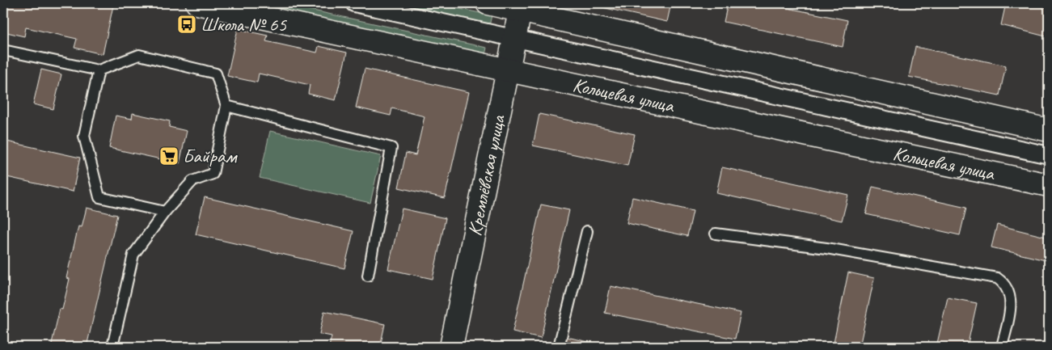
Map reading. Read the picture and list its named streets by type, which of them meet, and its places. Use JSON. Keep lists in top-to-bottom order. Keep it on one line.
{"streets":{"main road":["Кольцевая улица","Кремлёвская улица"]},"crossings":[["Кольцевая улица","Кремлёвская улица"]],"places":{"bus stop":["Школа № 65"],"supermarket":["Байрам"]}}
